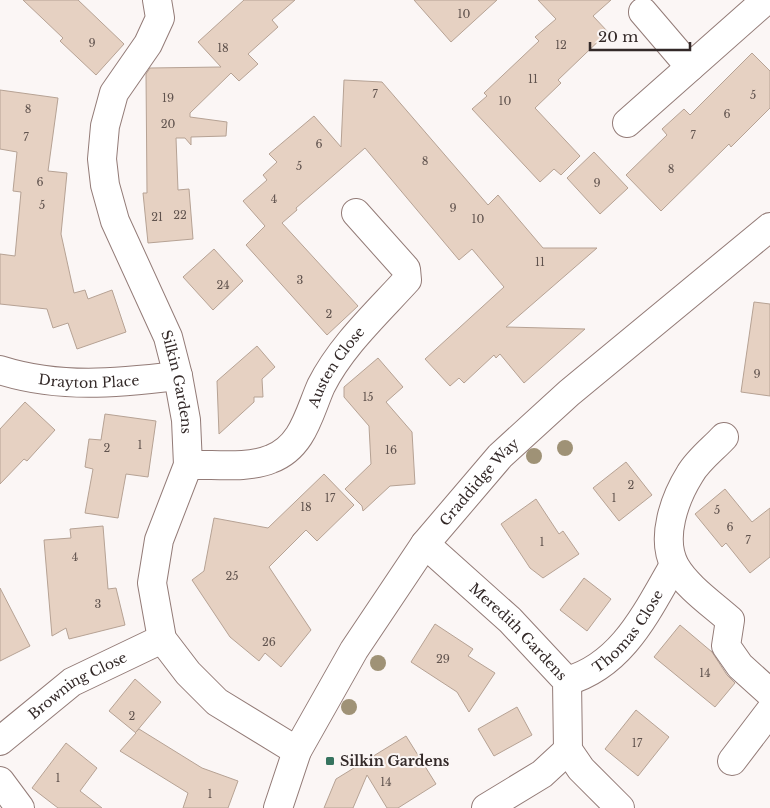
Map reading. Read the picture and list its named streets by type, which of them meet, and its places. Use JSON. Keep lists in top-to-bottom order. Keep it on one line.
{"streets":{"street":["Austen Close","Drayton Place","Silkin Gardens","Graddidge Way","Thomas Close","Meredith Gardens","Browning Close"]},"crossings":[["Austen Close","Silkin Gardens"],["Drayton Place","Silkin Gardens"],["Silkin Gardens","Graddidge Way"],["Silkin Gardens","Browning Close"],["Graddidge Way","Meredith Gardens"],["Thomas Close","Meredith Gardens"]],"places":{"transit":["Silkin Gardens"]},"house_numbers":["10","9","12","18","11","7","5","19","10","8","6","20","7","7","6","8","5","8","6","9","4","5","9","22","21","10","11","3","24","2","9","15","1","2","16","2","17","1","18","5","6","7","1","4","25","3","26","29","14","2","17","1","14","1"],"scale_bar":"20 m"}
